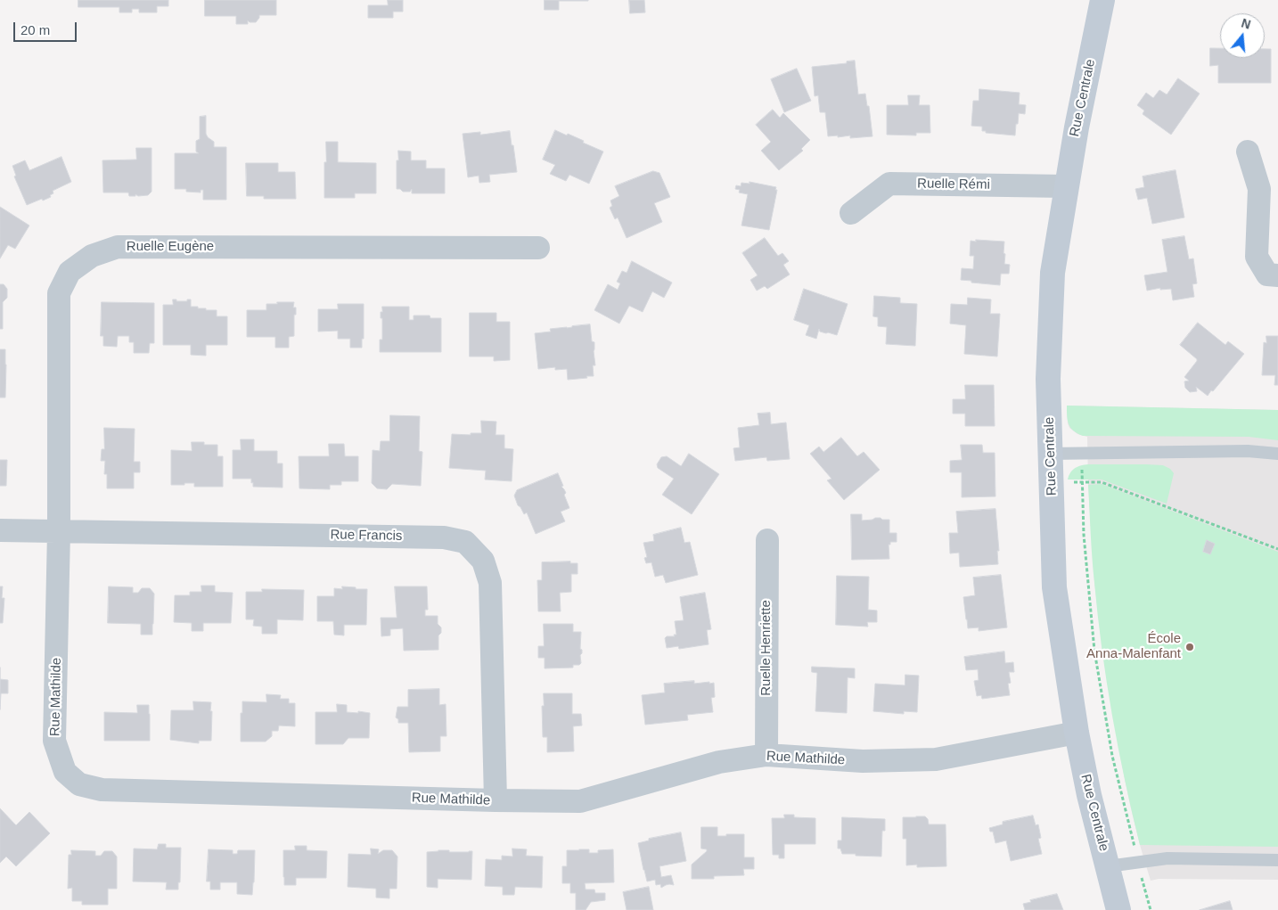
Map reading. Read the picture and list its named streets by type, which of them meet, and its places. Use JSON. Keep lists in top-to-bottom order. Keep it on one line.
{"streets":{"street":["Rue Centrale","Ruelle Rémi","Ruelle Eugène","Rue Francis","Ruelle Henriette","Rue Mathilde"]},"crossings":[["Rue Centrale","Ruelle Rémi"],["Rue Centrale","Rue Mathilde"],["Ruelle Eugène","Rue Francis"],["Ruelle Eugène","Rue Mathilde"],["Rue Francis","Rue Mathilde"],["Ruelle Henriette","Rue Mathilde"]],"places":["École Anna-Malenfant"],"scale_bar":"20 m","north":"top"}
